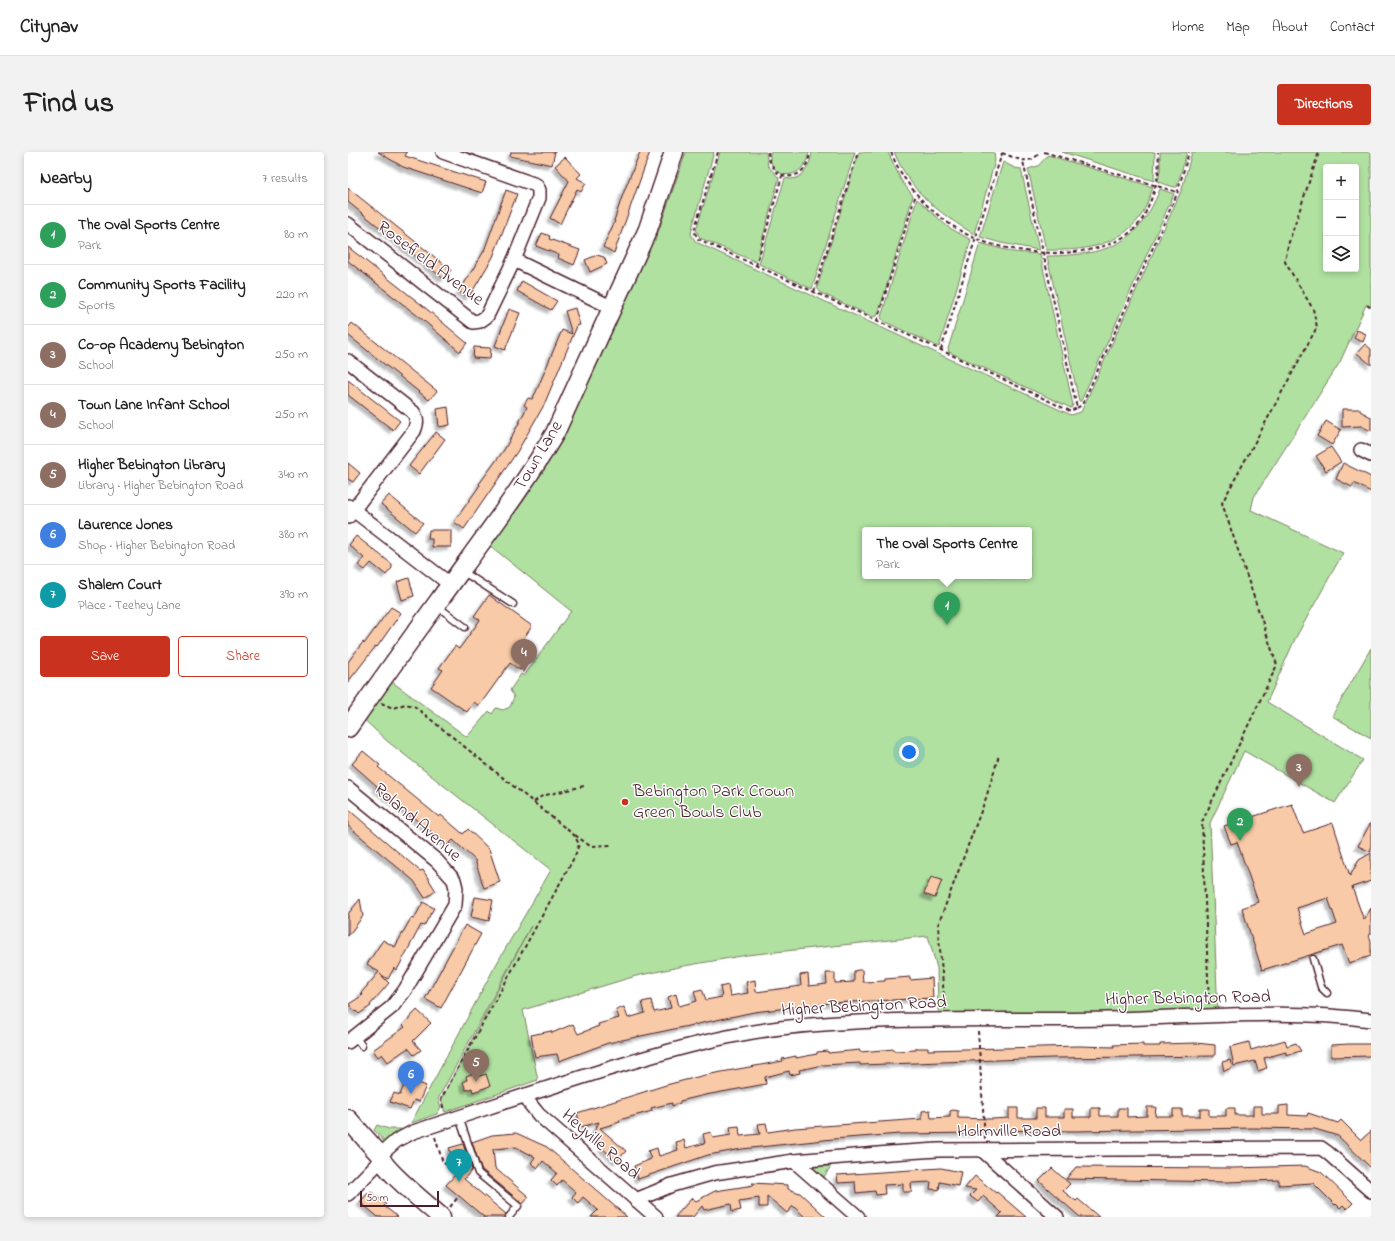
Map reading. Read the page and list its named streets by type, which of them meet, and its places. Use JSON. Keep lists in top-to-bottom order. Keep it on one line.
{"streets":{"main road":["Town Lane"],"street":["Rosefield Avenue","Roland Avenue","Higher Bebington Road","Holmville Road","Heyville Road"]},"crossings":[["Higher Bebington Road","Heyville Road"],["Holmville Road","Heyville Road"]],"places":["Bebington Park Crown Green Bowls Club"],"scale_bar":"50 m","page":{"header":"Citynav","nav":["Home","Map","About","Contact"],"title":"Find us","buttons":["Directions",["Save","Share"]],"heading":["Nearby","7 results"],"map_buttons":["+","−"],"list":[{"mark":"1","name":"The Oval Sports Centre","note":"Park","value":"80 m"},{"mark":"2","name":"Community Sports Facility","note":"Sports","value":"220 m"},{"mark":"3","name":"Co-op Academy Bebington","note":"School","value":"250 m"},{"mark":"4","name":"Town Lane Infant School","note":"School","value":"250 m"},{"mark":"5","name":"Higher Bebington Library","note":"Library · Higher Bebington Road","value":"340 m"},{"mark":"6","name":"Laurence Jones","note":"Shop · Higher Bebington Road","value":"380 m"},{"mark":"7","name":"Shalem Court","note":"Place · Teehey Lane","value":"390 m"}],"popup":["The Oval Sports Centre","Park"],"pins":["1","4","3","2","5","6","7"],"scale":"50 m"}}
